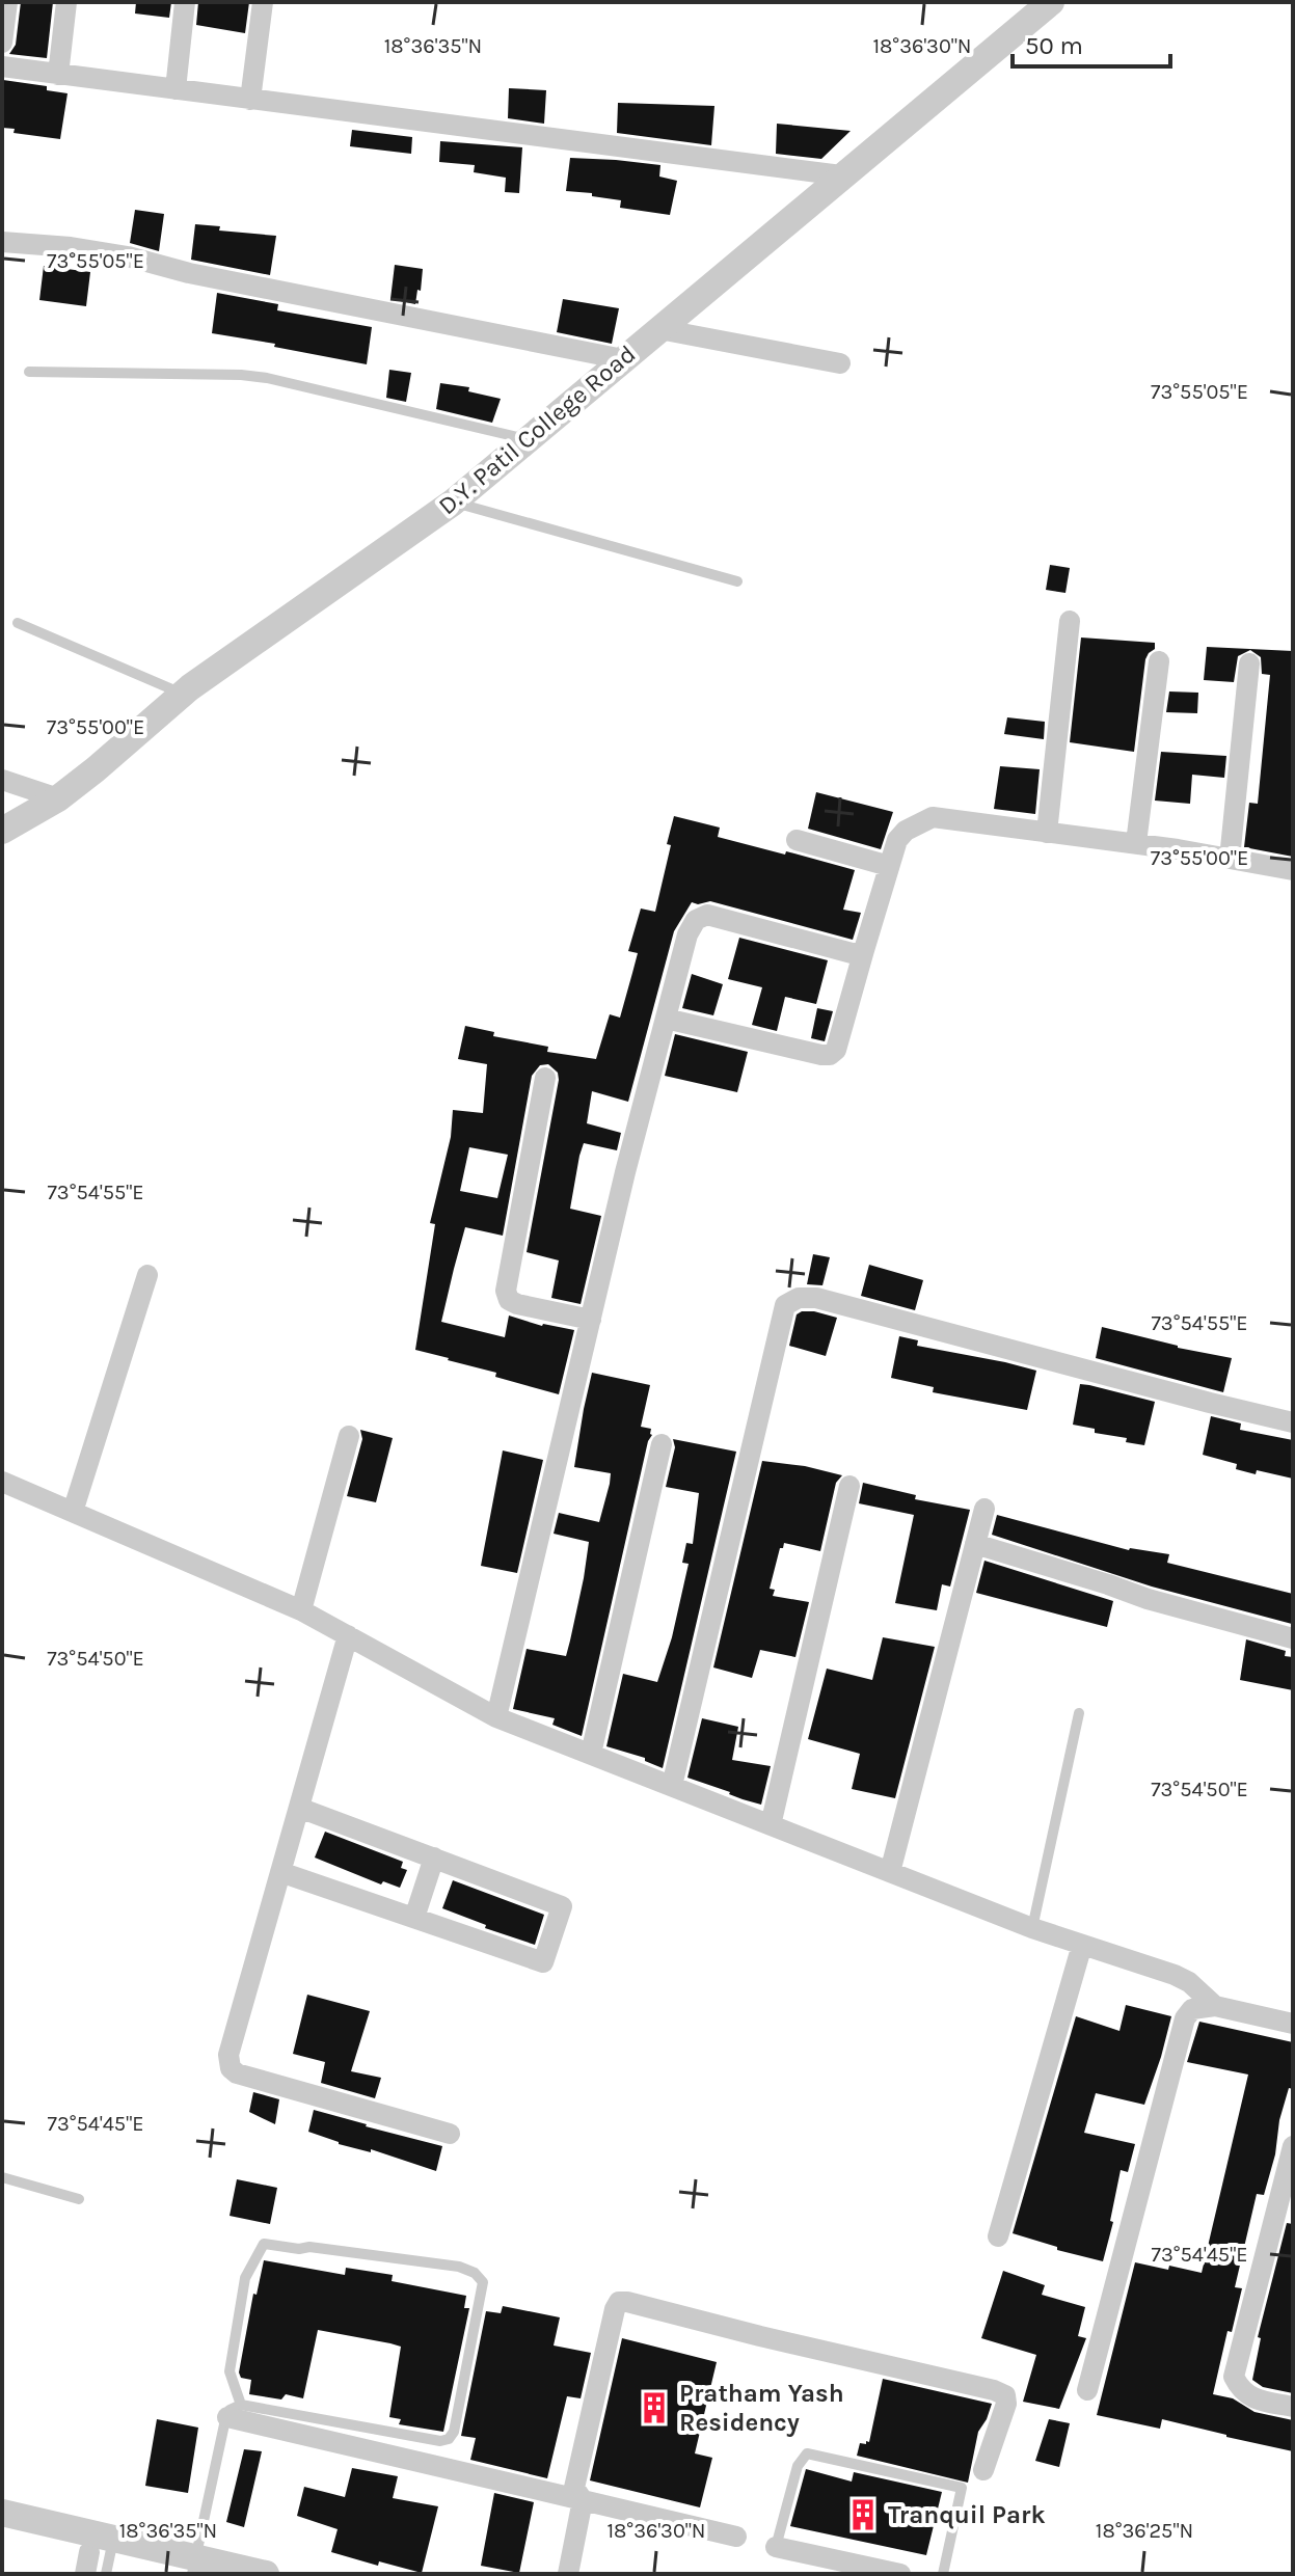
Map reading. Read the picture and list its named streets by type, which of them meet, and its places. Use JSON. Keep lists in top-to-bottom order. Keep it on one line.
{"streets":{"street":["D.Y. Patil College Road"]},"places":{"building":["Pratham Yash Residency","Tranquil Park"]},"scale_bar":"50 m","coordinates":["18°36'35\"N","18°36'30\"N","73°55'05\"E","73°55'00\"E","73°54'55\"E","73°54'50\"E","73°54'45\"E","18°36'25\"N"]}
